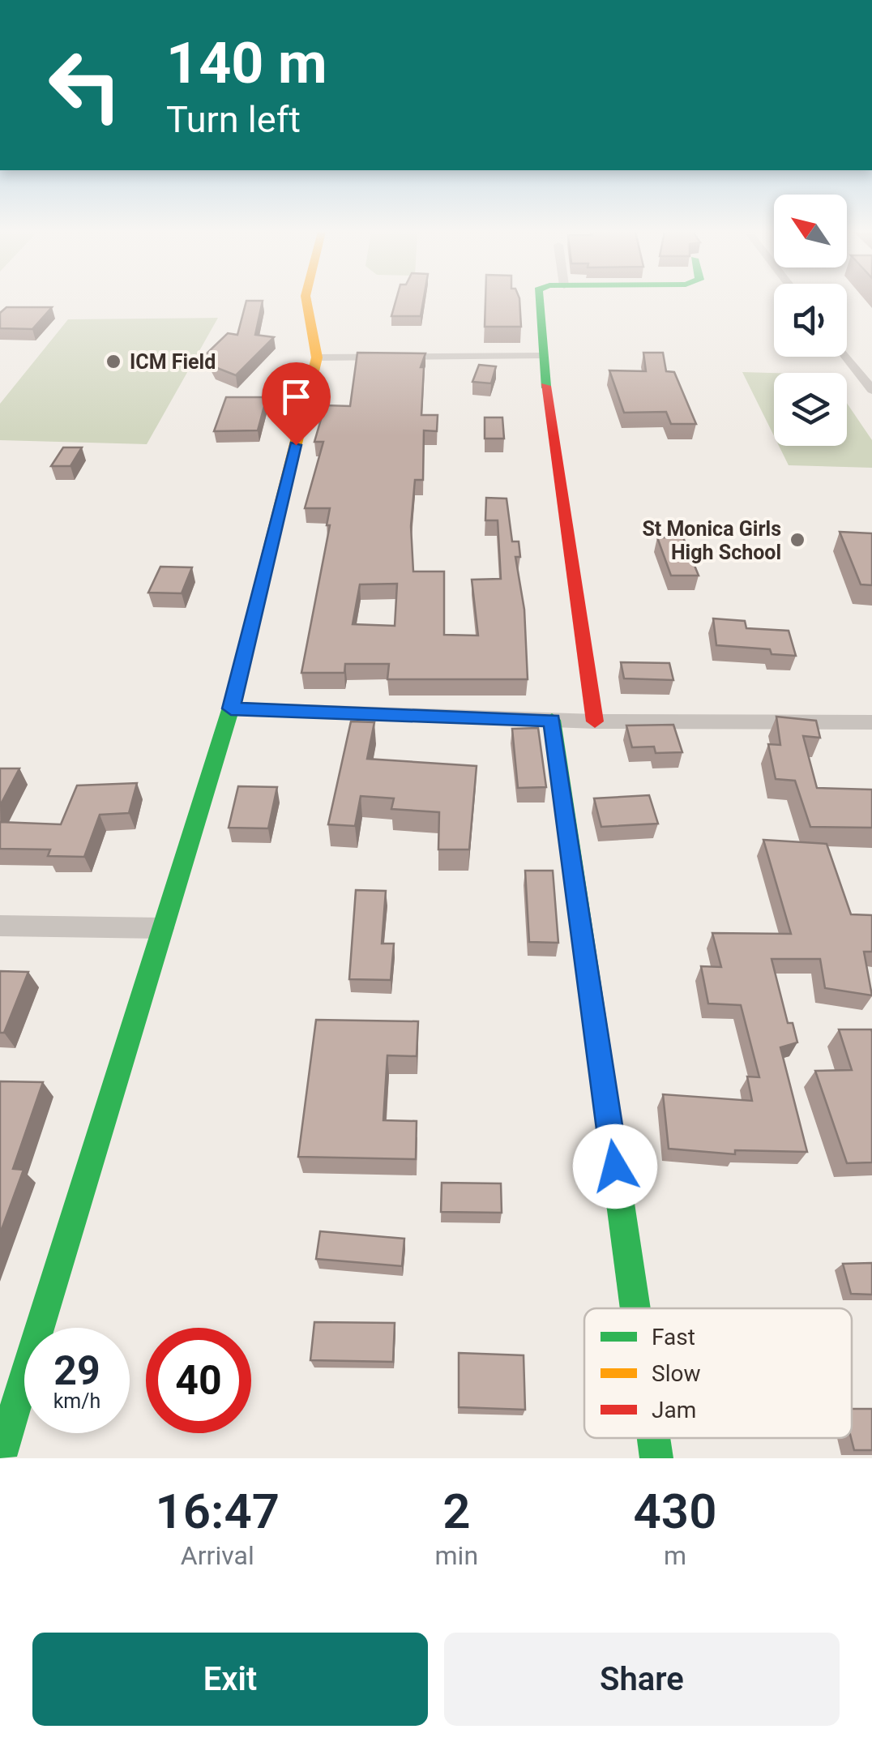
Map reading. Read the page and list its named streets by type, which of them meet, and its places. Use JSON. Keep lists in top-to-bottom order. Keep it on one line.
{"places":["ICM Field","St Monica Girls High School"],"legend":["Fast","Slow","Jam"],"north":"top left","page":{"turn":["140 m","Turn left"],"speed":"29 km/h","limit":"40","eta":["16:47","Arrival","2","min","430","m"],"buttons":["Exit","Share"]}}
